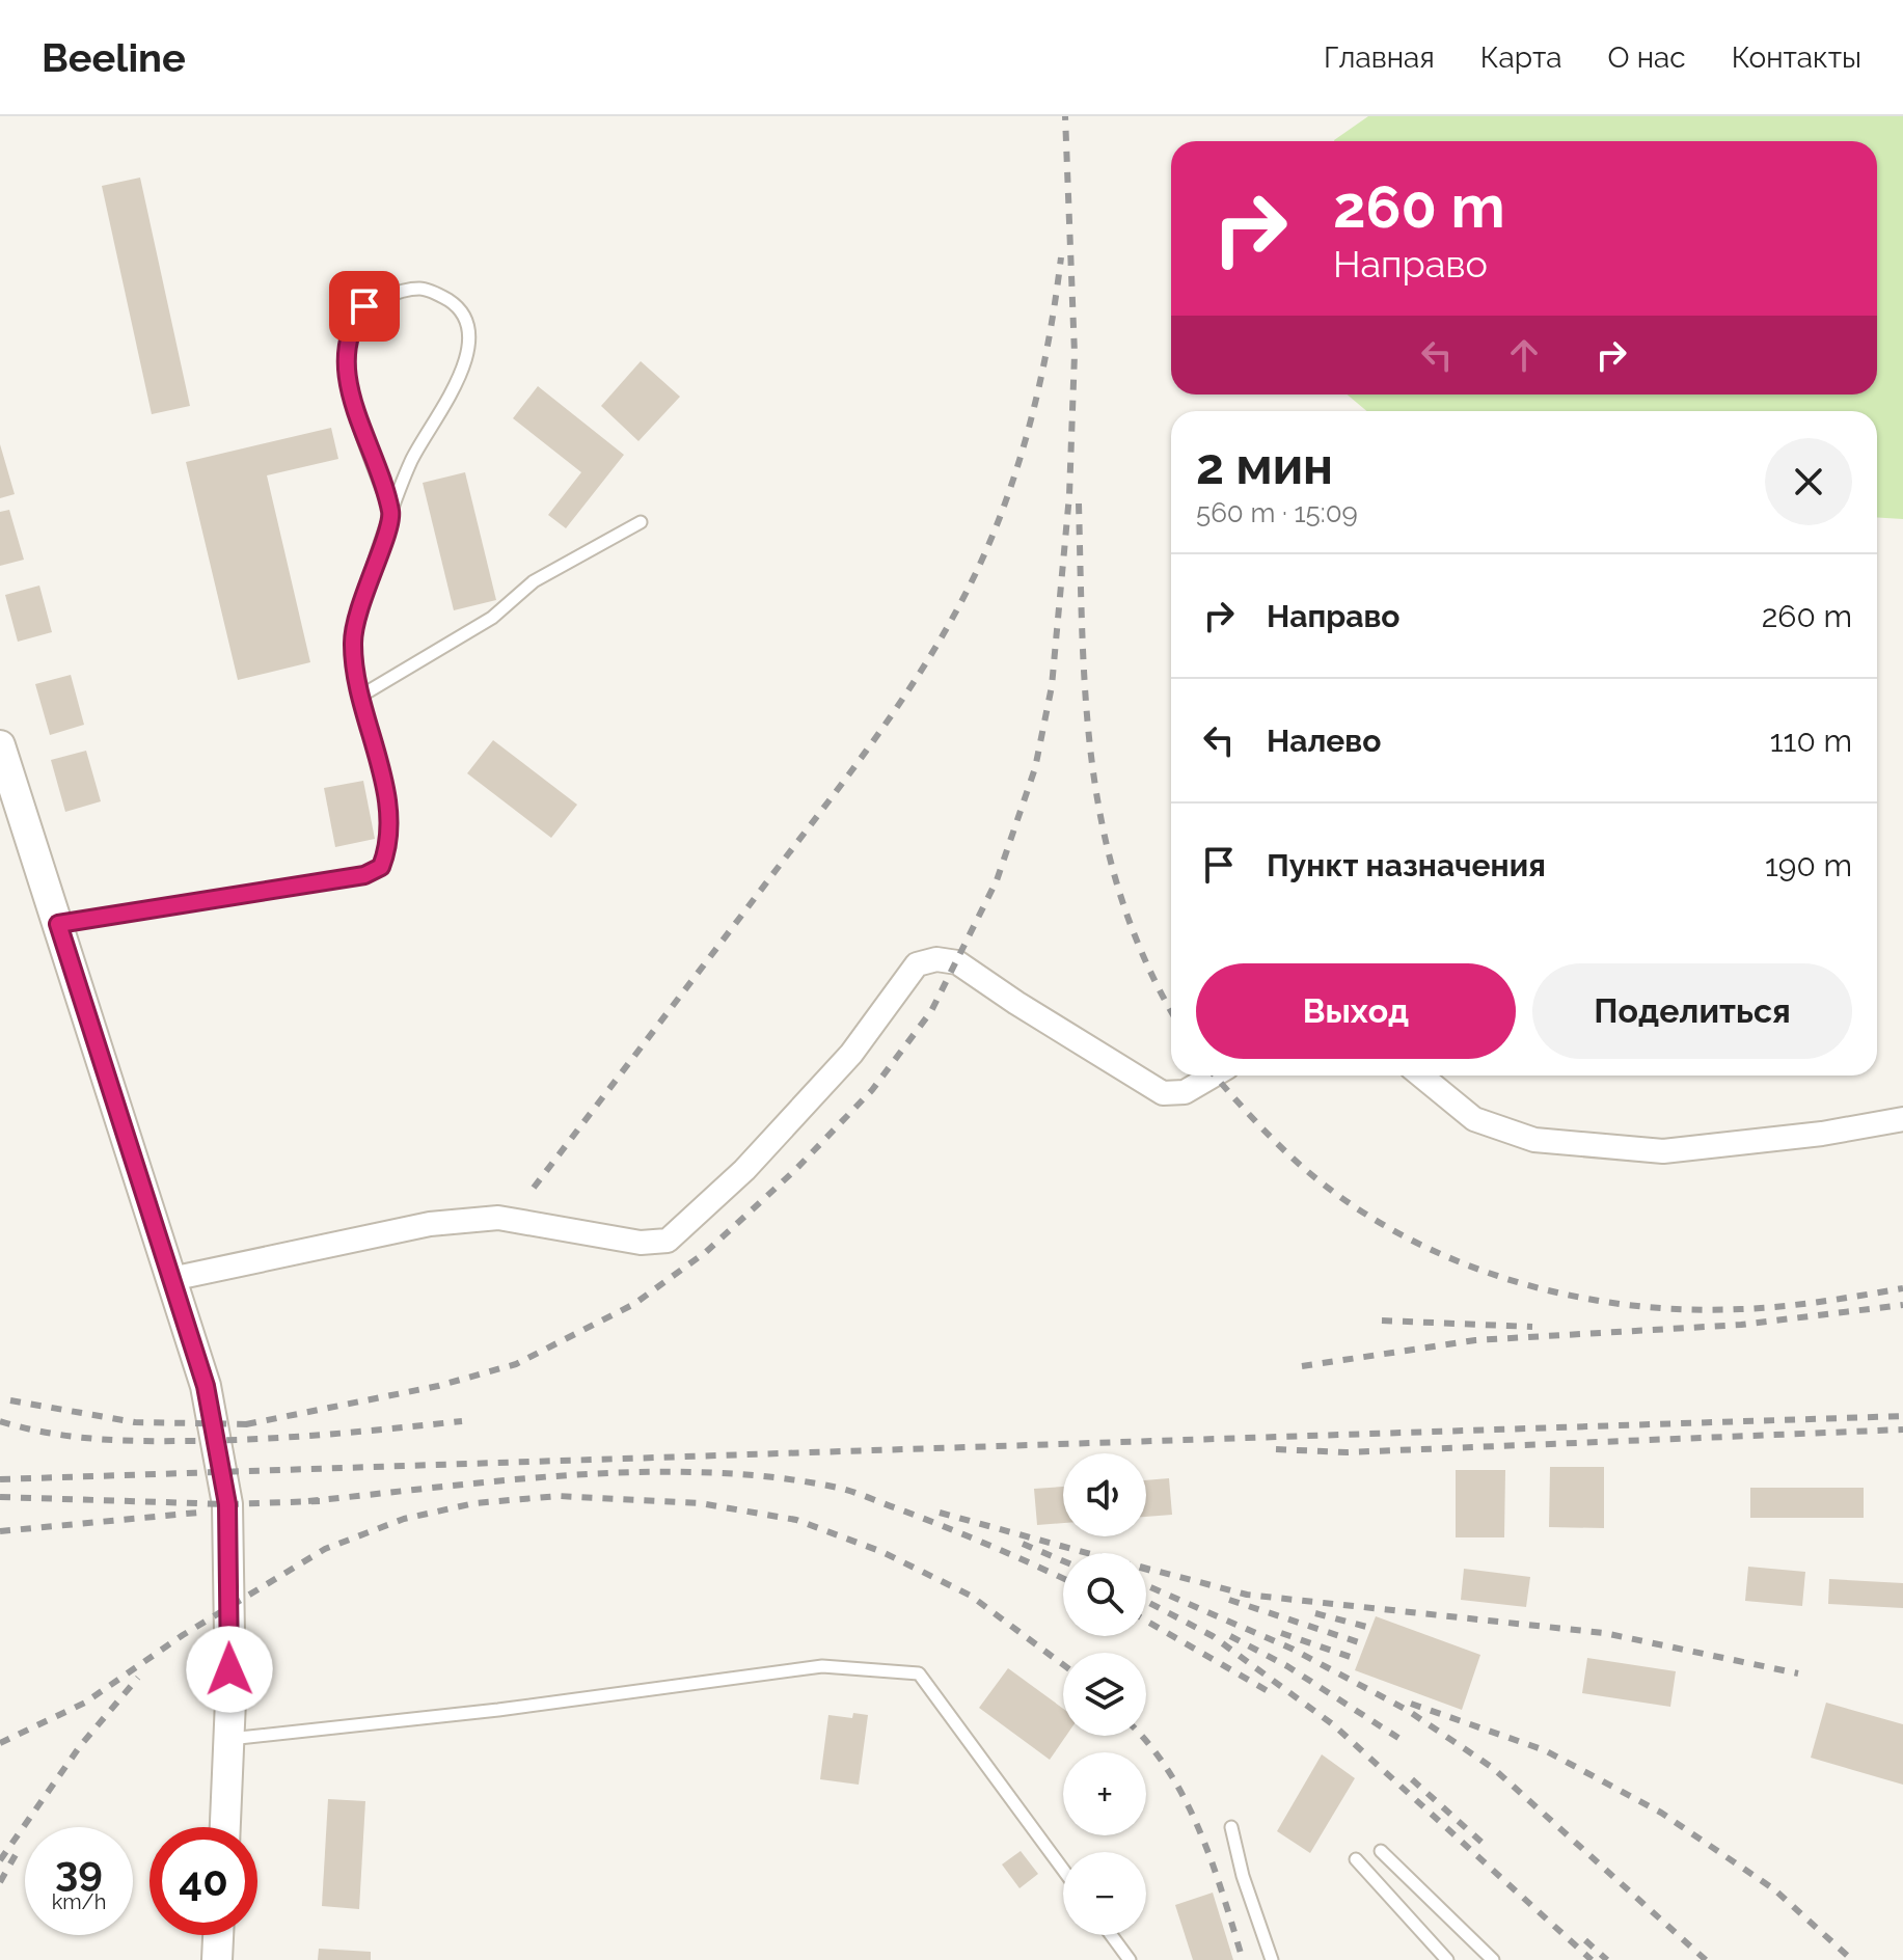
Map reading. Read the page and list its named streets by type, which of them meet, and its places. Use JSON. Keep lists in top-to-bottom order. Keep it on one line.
{"page":{"header":"Beeline","nav":["Главная","Карта","О нас","Контакты"],"turn":["260 m","Направо"],"heading":["2 мин","560 m · 15:09"],"list":[{"name":"Направо","value":"260 m"},{"name":"Налево","value":"110 m"},{"name":"Пункт назначения","value":"190 m"}],"buttons":["Выход","Поделиться"],"map_buttons":["+","−"],"speed":"39 km/h","limit":"40"}}
